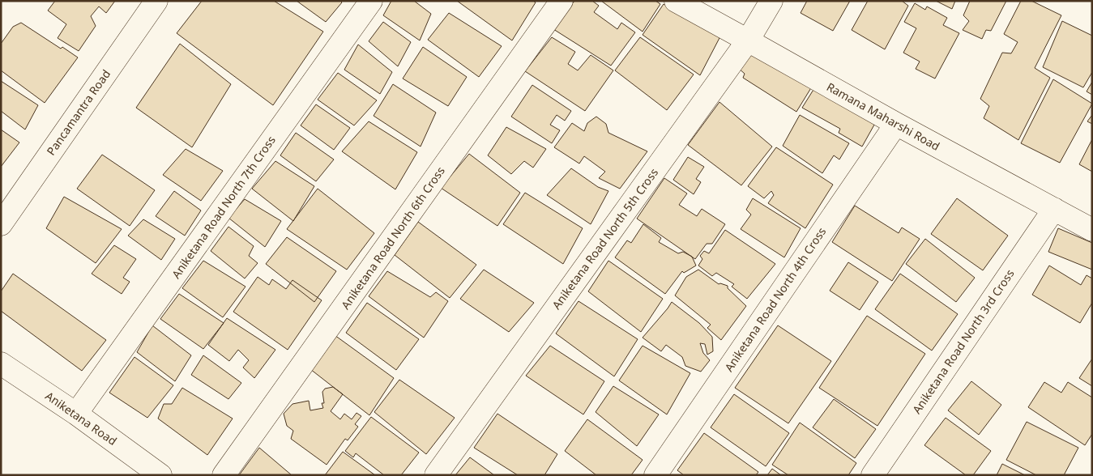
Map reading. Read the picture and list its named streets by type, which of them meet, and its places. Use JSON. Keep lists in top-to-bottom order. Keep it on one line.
{"streets":{"street":["Pancamantra Road","Ramana Maharshi Road","Aniketana Road North 7th Cross","Aniketana Road North 6th Cross","Aniketana Road North 5th Cross","Aniketana Road North 4th Cross","Aniketana Road North 3rd Cross","Aniketana Road"]},"crossings":[["Ramana Maharshi Road","Aniketana Road North 5th Cross"],["Ramana Maharshi Road","Aniketana Road North 4th Cross"],["Ramana Maharshi Road","Aniketana Road North 3rd Cross"],["Aniketana Road North 7th Cross","Aniketana Road"]]}
